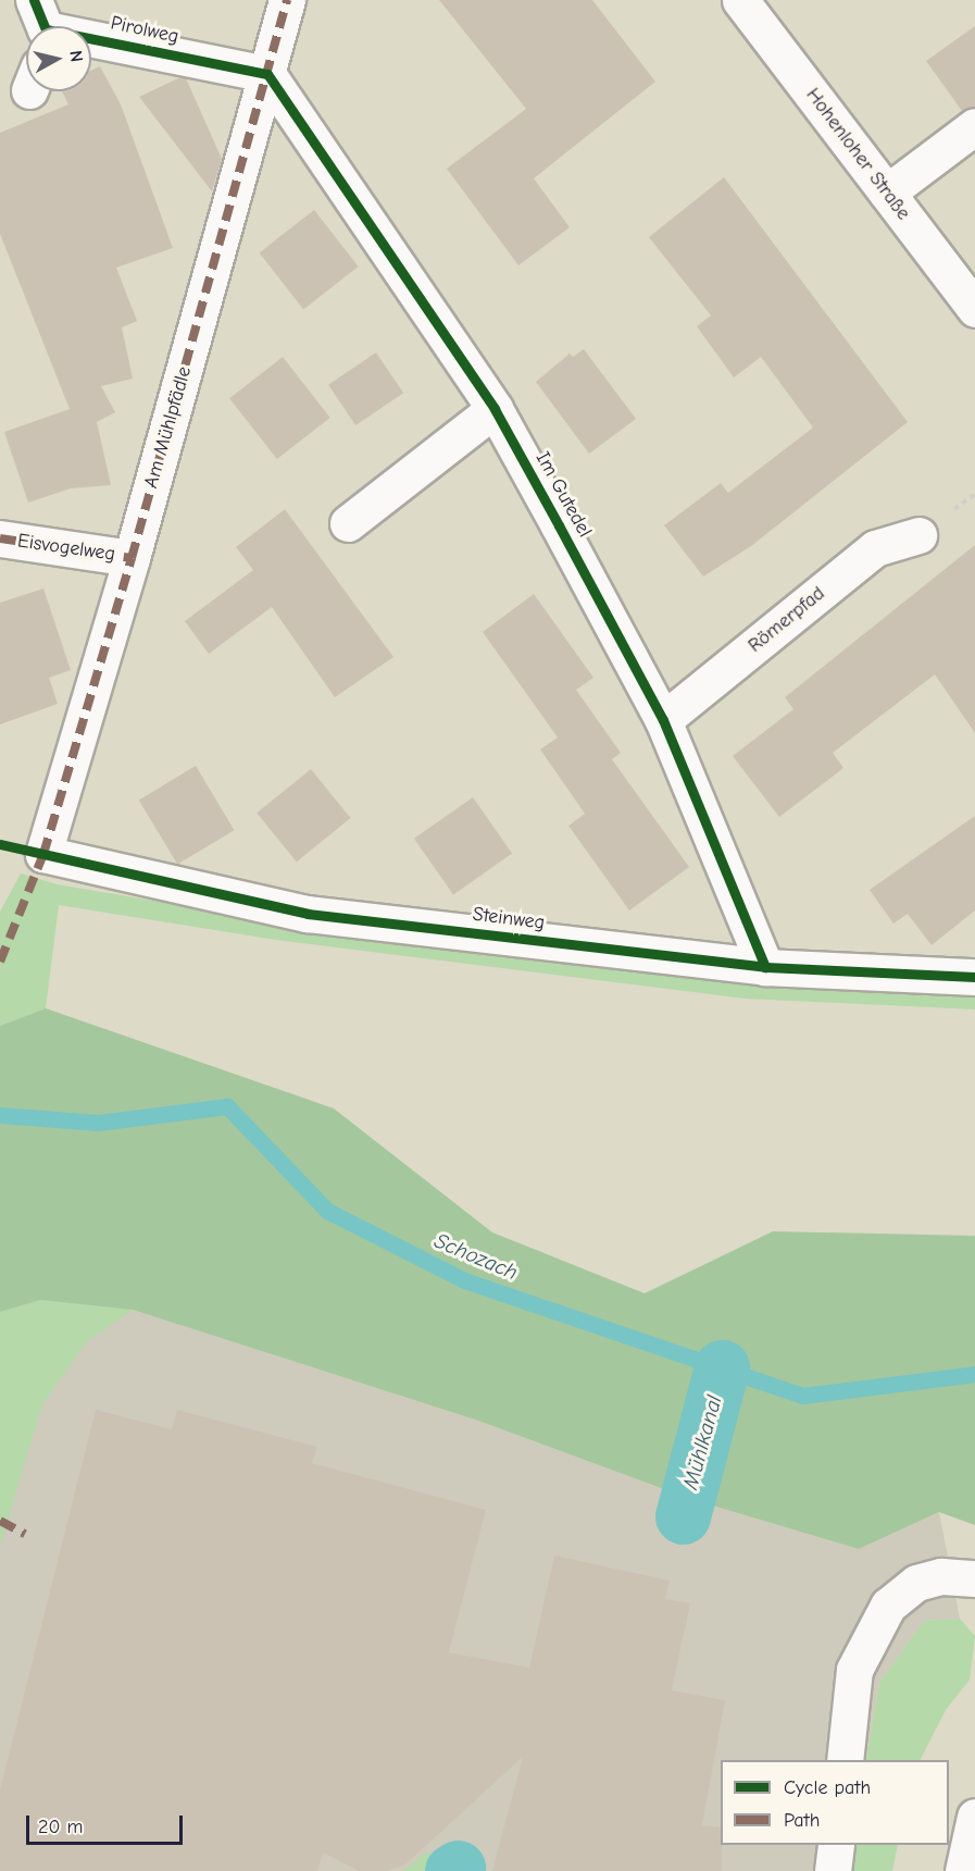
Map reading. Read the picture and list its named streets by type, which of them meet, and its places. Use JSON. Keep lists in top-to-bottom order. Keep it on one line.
{"streets":{"street":["Pirolweg","Hohenloher Straße","Am Mühlpfädle","Im Gutedel","Eisvogelweg","Römerpfad","Steinweg"]},"crossings":[["Pirolweg","Am Mühlpfädle"],["Pirolweg","Im Gutedel"],["Am Mühlpfädle","Im Gutedel"],["Am Mühlpfädle","Eisvogelweg"],["Am Mühlpfädle","Steinweg"],["Im Gutedel","Römerpfad"],["Im Gutedel","Steinweg"]],"water":["Schozach","Mühlkanal"],"legend":["Cycle path","Path"],"scale_bar":"20 m","north":"right"}
